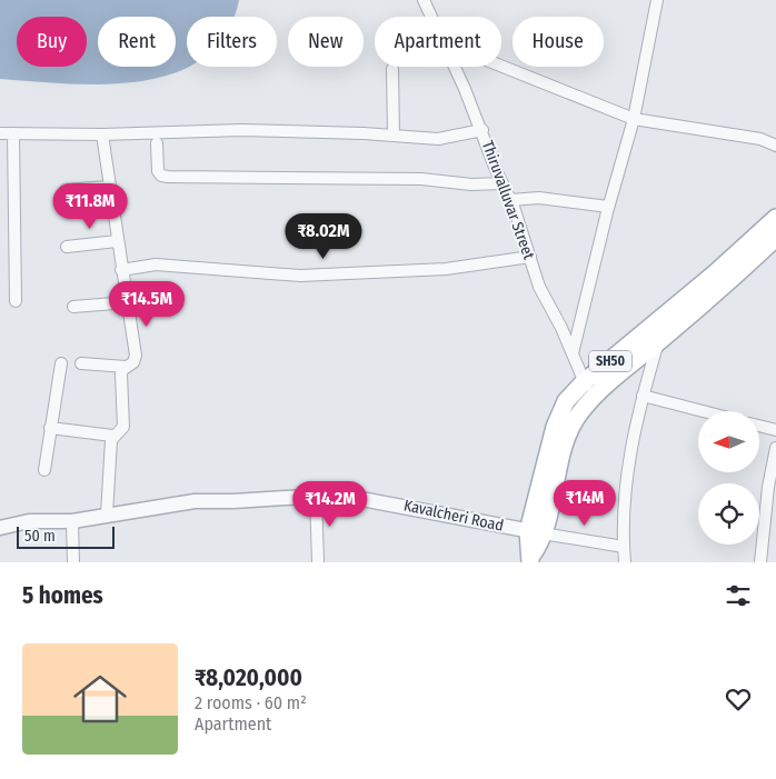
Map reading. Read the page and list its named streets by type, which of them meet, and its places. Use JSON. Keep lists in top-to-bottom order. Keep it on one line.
{"streets":{"main road":["SH50"],"street":["Thiruvalluvar Street","Kavalcheri Road"]},"crossings":[["Thiruvalluvar Street","SH50"],["SH50","Kavalcheri Road"]],"scale_bar":"50 m","north":"left","page":{"chip":["Buy","Rent","Filters","New","Apartment","House"],"price":["₹11.8M","₹8.02M","₹14.5M","₹14M","₹14.2M"],"scale":"50 m","heading":"5 homes","list":[{"name":"₹8,020,000","note":"2 rooms · 60 m² · Apartment"}]}}
